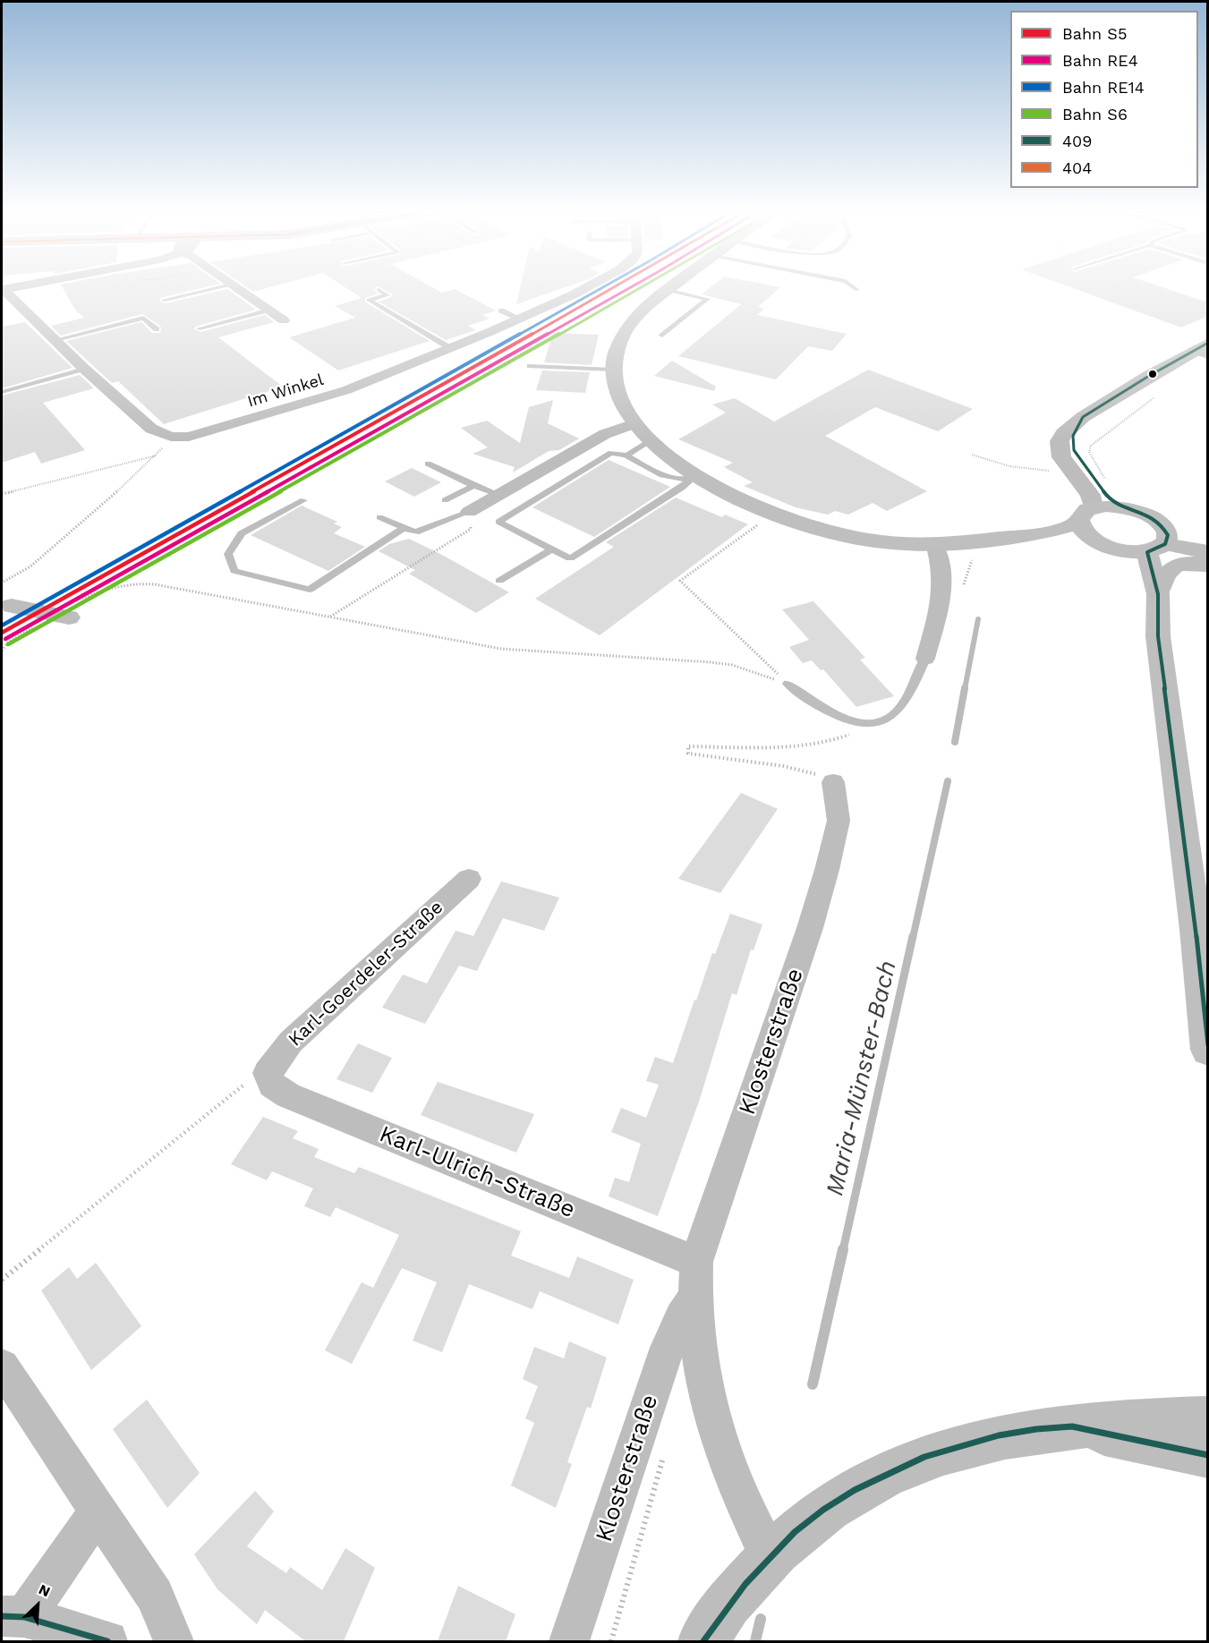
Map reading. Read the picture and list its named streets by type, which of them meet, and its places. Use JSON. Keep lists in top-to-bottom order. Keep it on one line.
{"streets":{"street":["Im Winkel","Karl-Goerdeler-Straße","Klosterstraße","Karl-Ulrich-Straße"]},"crossings":[["Karl-Goerdeler-Straße","Karl-Ulrich-Straße"],["Klosterstraße","Karl-Ulrich-Straße"]],"water":["Maria-Münster-Bach"],"lines":["rail line S5","rail line RE4","rail line RE14","rail line S6","transit line 409"],"legend":["Bahn S5","Bahn RE4","Bahn RE14","Bahn S6","409","404"],"north":"top right"}
